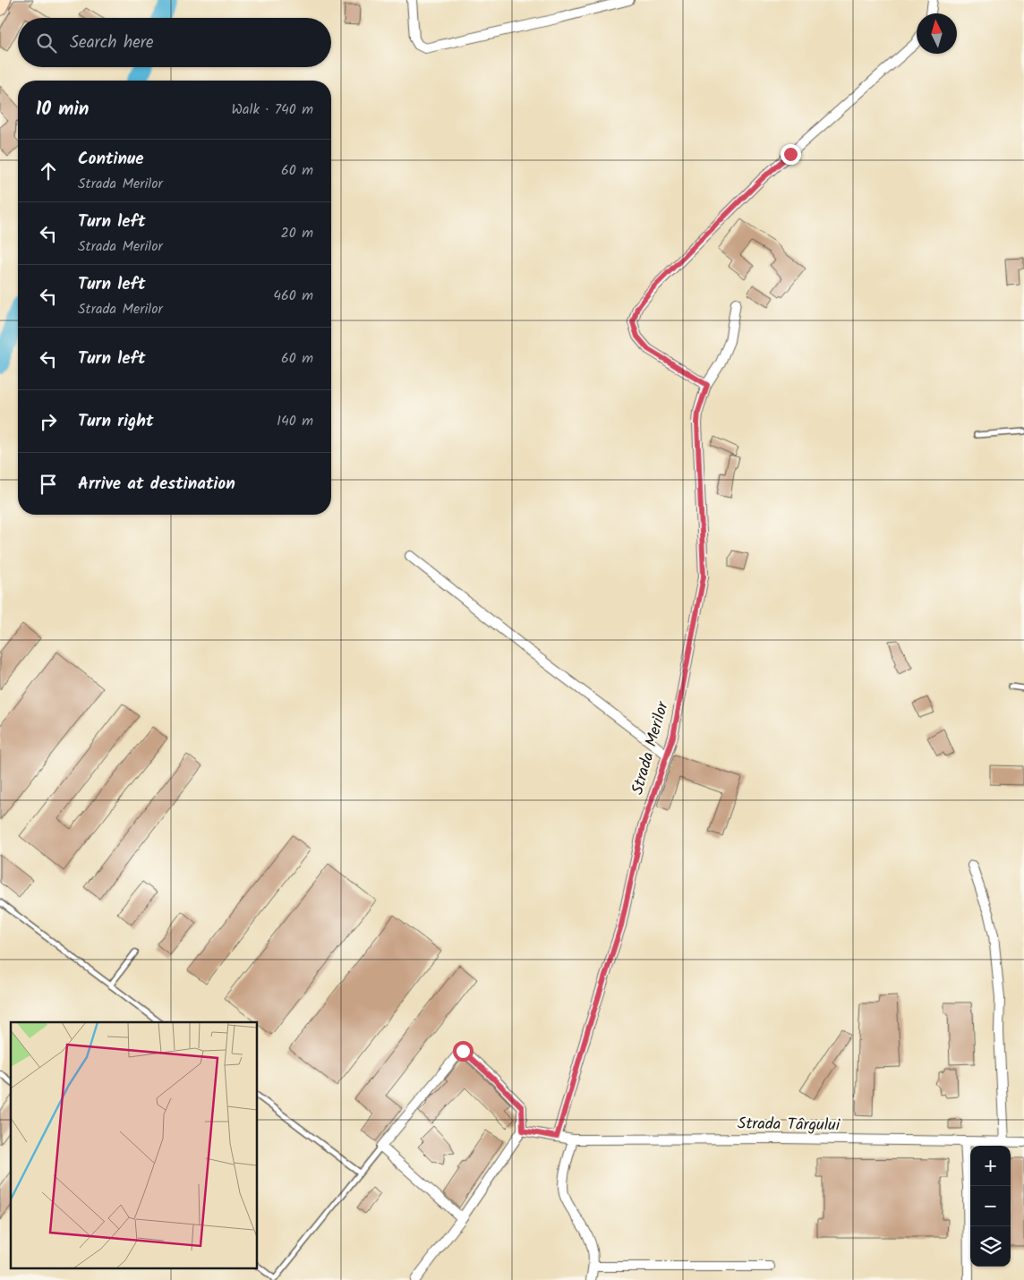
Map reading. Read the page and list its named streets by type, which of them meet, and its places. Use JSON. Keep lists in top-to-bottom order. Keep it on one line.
{"streets":{"street":["Strada Merilor","Strada Târgului"]},"crossings":[["Strada Merilor","Strada Târgului"]],"north":"top","page":{"search":"Search here","heading":["10 min","Walk · 740 m"],"list":[["Continue","Strada Merilor","60 m"],["Turn left","Strada Merilor","20 m"],["Turn left","Strada Merilor","460 m"],["Turn left","60 m"],["Turn right","140 m"],"Arrive at destination"],"map_buttons":["+","−"]}}
